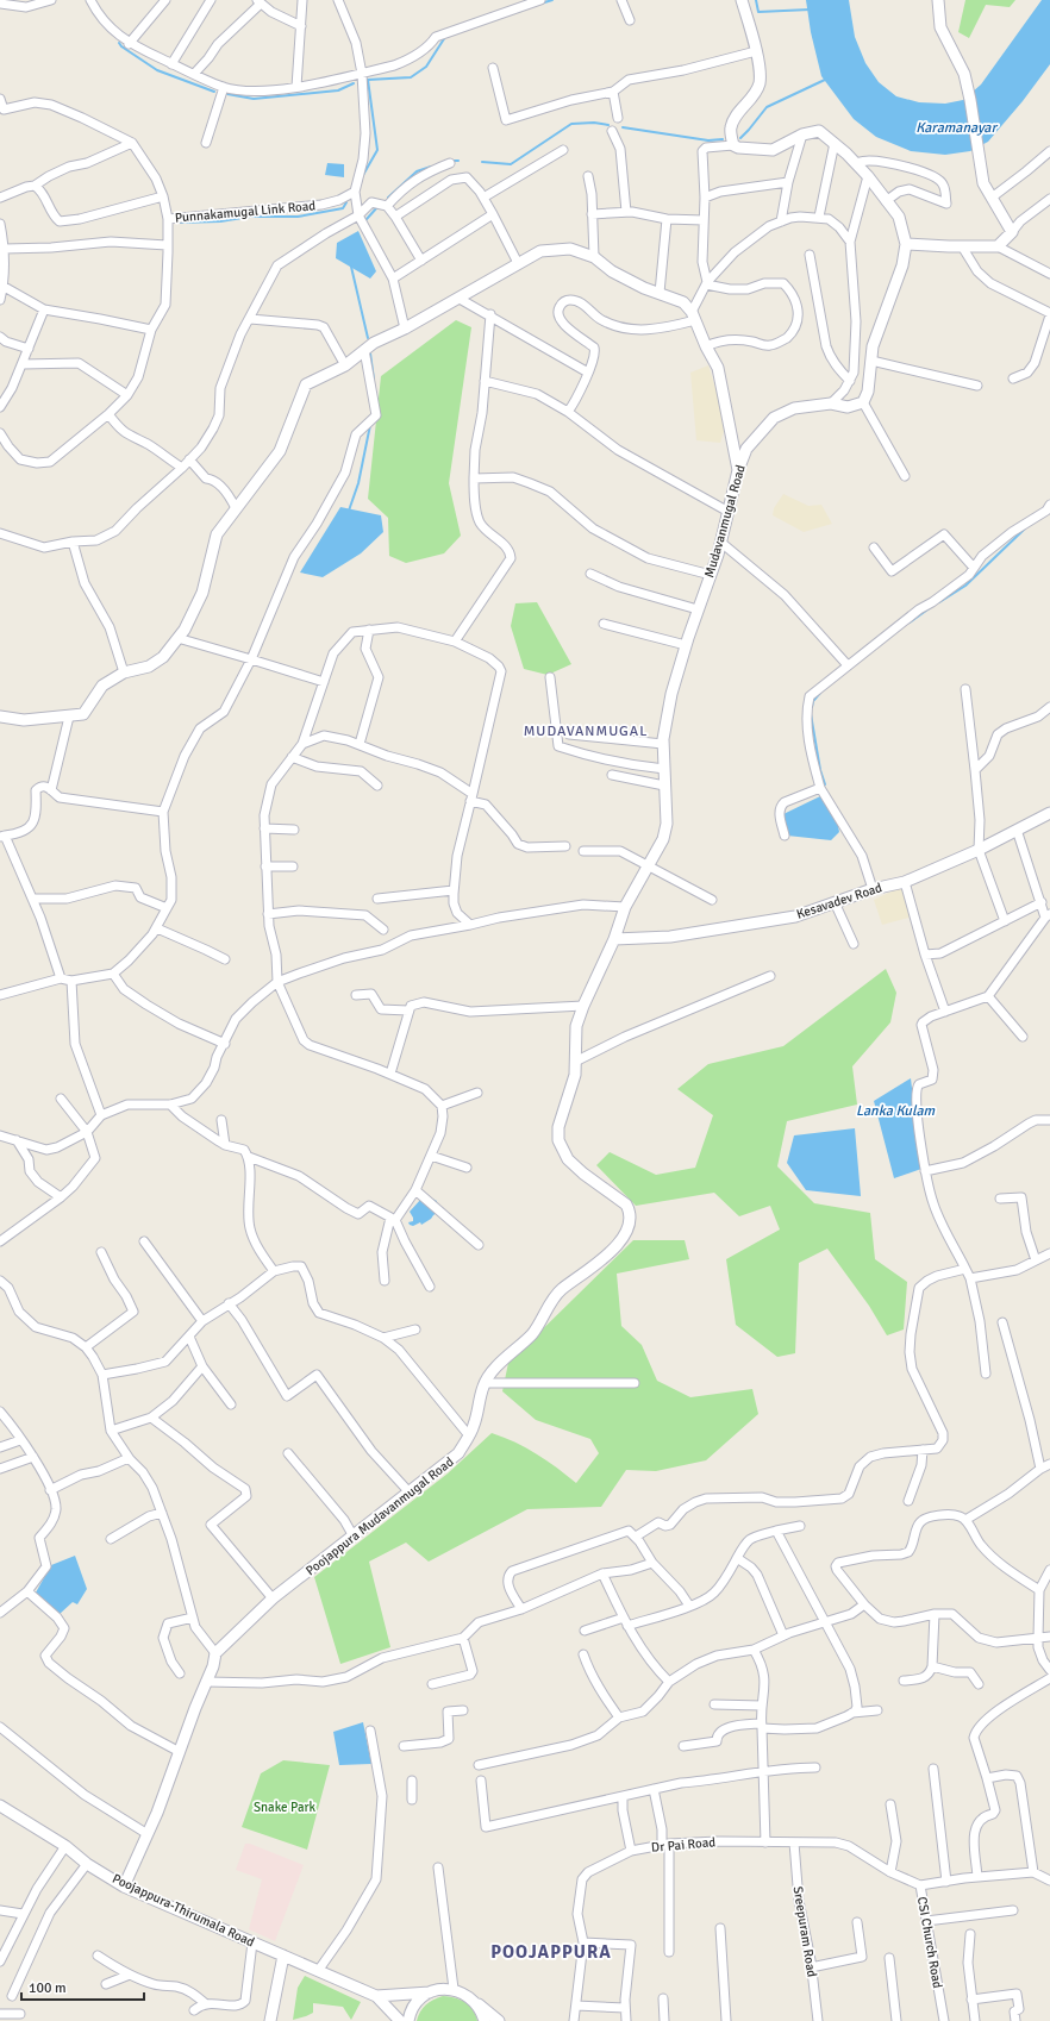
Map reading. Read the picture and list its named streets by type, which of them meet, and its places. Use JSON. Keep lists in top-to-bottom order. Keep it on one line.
{"streets":{"street":["Punnakamugal Link Road","Mudavanmugal Road","Kesavadev Road","Poojappura Mudavanmugal Road","Dr Pai Road","Poojappura-Thirumala Road","Sreepuram Road","CSI Church Road"]},"crossings":[["Mudavanmugal Road","Kesavadev Road"],["Mudavanmugal Road","Poojappura Mudavanmugal Road"],["Kesavadev Road","Poojappura Mudavanmugal Road"],["Poojappura Mudavanmugal Road","Poojappura-Thirumala Road"],["Dr Pai Road","Sreepuram Road"],["Dr Pai Road","CSI Church Road"],["Sreepuram Road","CSI Church Road"]],"districts":["MUDAVANMUGAL","POOJAPPURA"],"water":["Karamanayar","Lanka Kulam"],"parks":["Snake Park"],"scale_bar":"100 m"}
